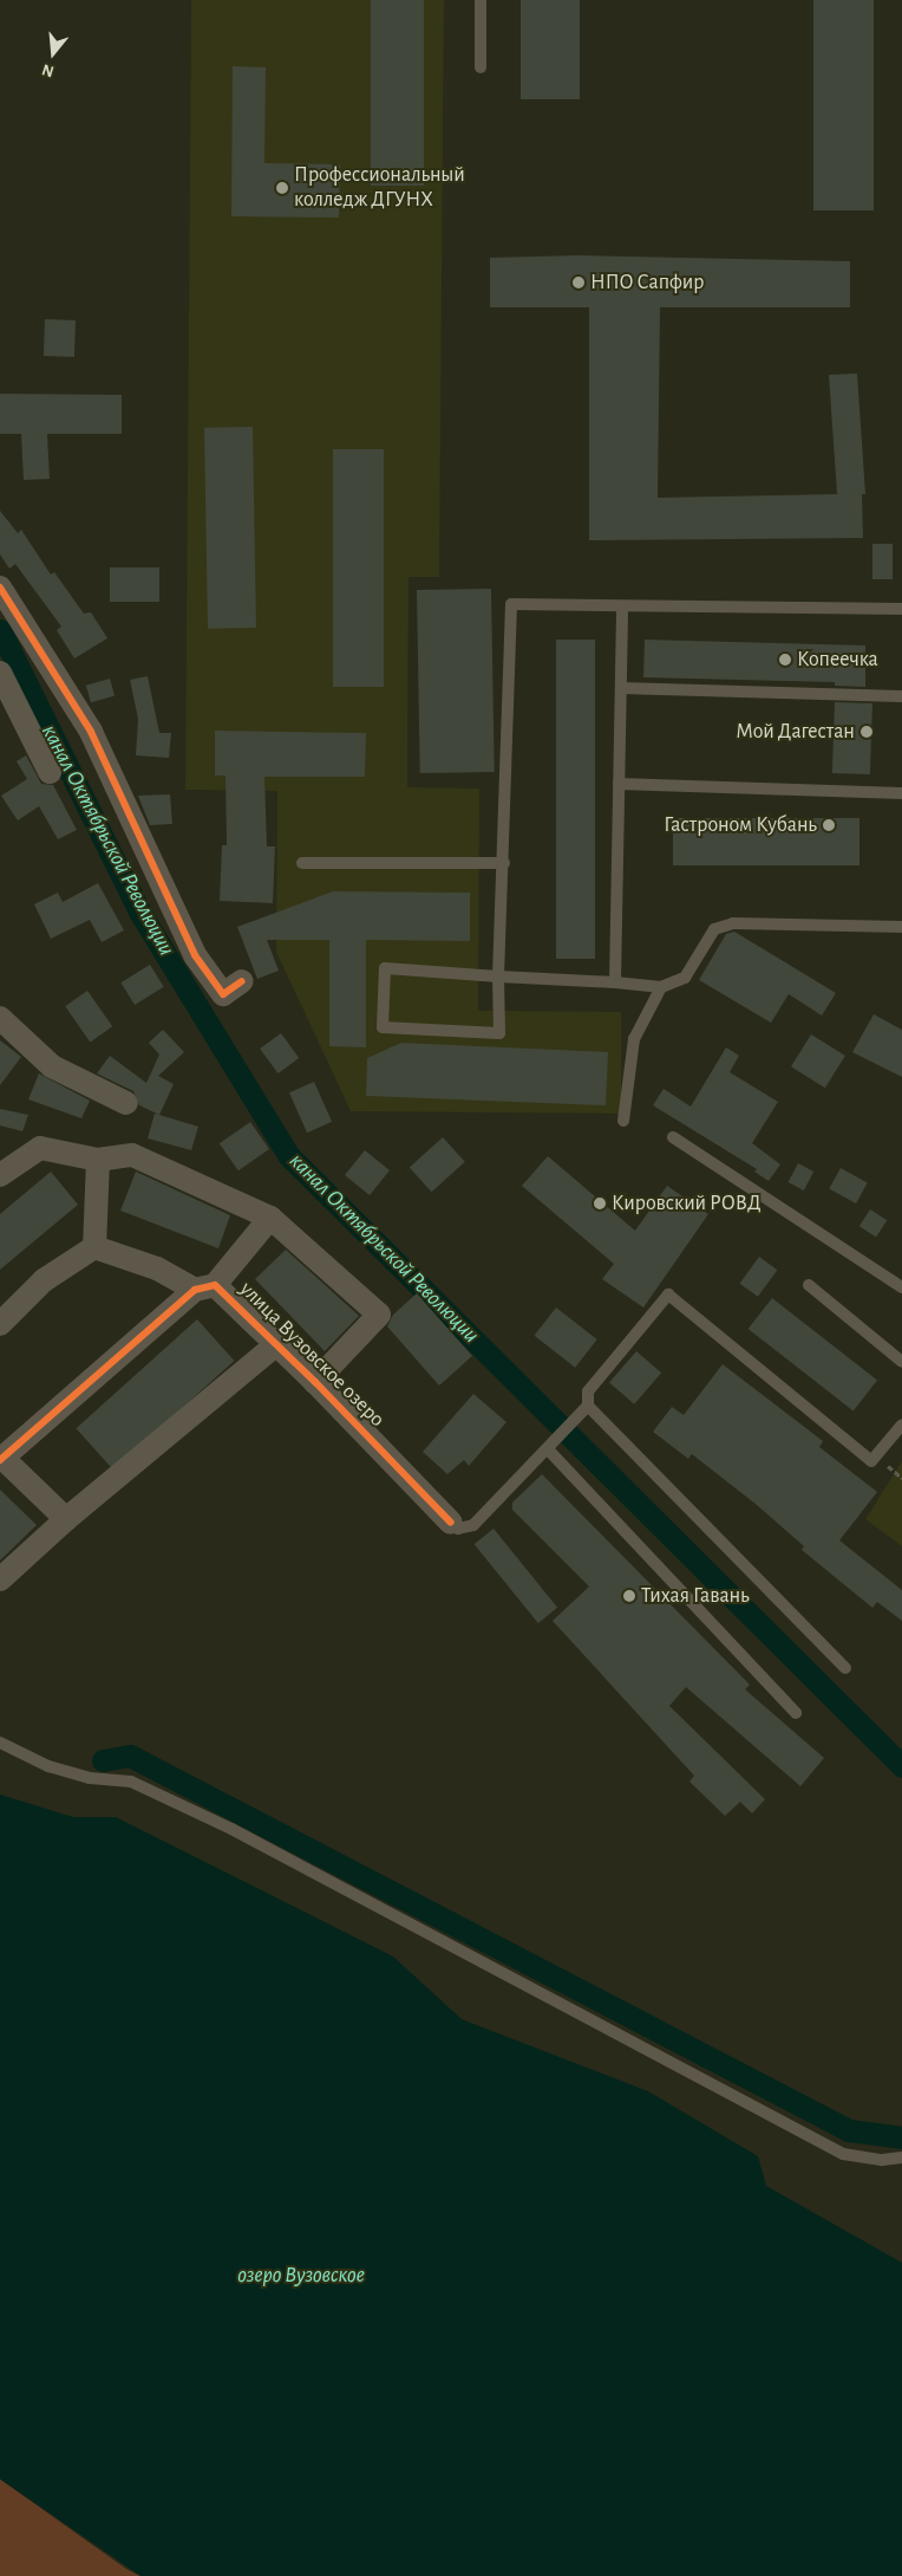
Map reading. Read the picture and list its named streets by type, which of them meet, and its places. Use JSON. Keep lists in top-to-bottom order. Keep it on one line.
{"streets":{"street":["улица Вузовское озеро"]},"water":["канал Октябрьской Революции","озеро Вузовское"],"places":["Профессиональный колледж ДГУНХ","НПО Сапфир","Копеечка","Мой Дагестан","Гастроном Кубань","Кировский РОВД","Тихая Гавань"],"north":"bottom"}
